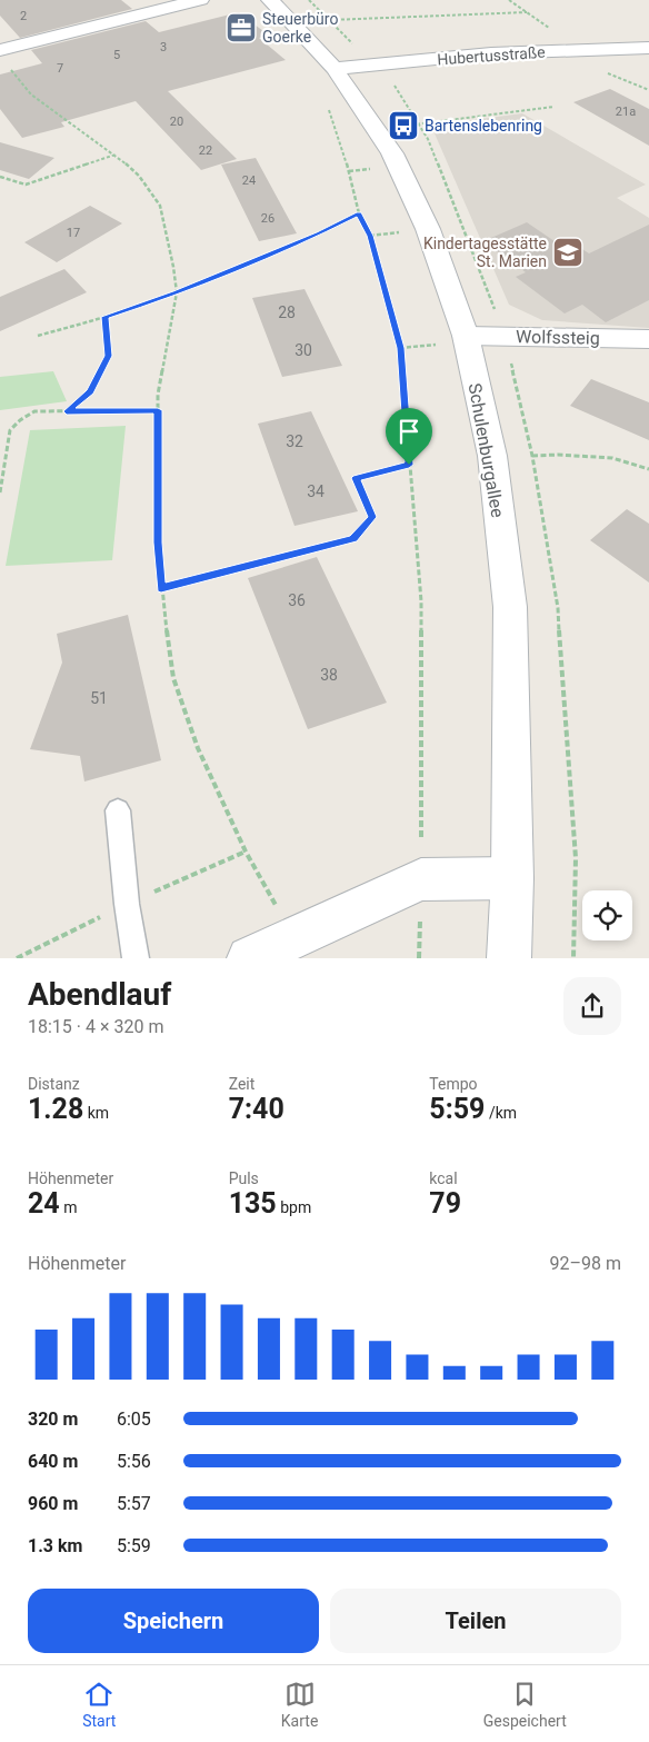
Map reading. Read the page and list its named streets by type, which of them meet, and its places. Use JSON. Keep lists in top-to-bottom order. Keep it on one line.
{"streets":{"street":["Hubertusstraße","Wolfssteig","Schulenburgallee"]},"crossings":[["Hubertusstraße","Schulenburgallee"],["Wolfssteig","Schulenburgallee"]],"places":{"office":["Steuerbüro Goerke"],"bus stop":["Bartenslebenring"],"school or university":["Kindertagesstätte St. Marien"]},"house_numbers":["2","3","5","7","21a","20","22","24","26","17","28","30","32","34","36","38","51"],"page":{"heading":["Abendlauf","18:15 · 4 × 320 m"],"stats":[["Distanz","1.28 km"],["Zeit","7:40"],["Tempo","5:59 /km"],["Höhenmeter","24 m"],["Puls","135 bpm"],["kcal","79"]],"chart":["Höhenmeter","92–98 m"],"list":[{"name":"320 m","note":"6:05"},{"name":"640 m","note":"5:56"},{"name":"960 m","note":"5:57"},{"name":"1.3 km","note":"5:59"}],"buttons":["Speichern","Teilen"],"tabs":["Start","Karte","Gespeichert"]}}
